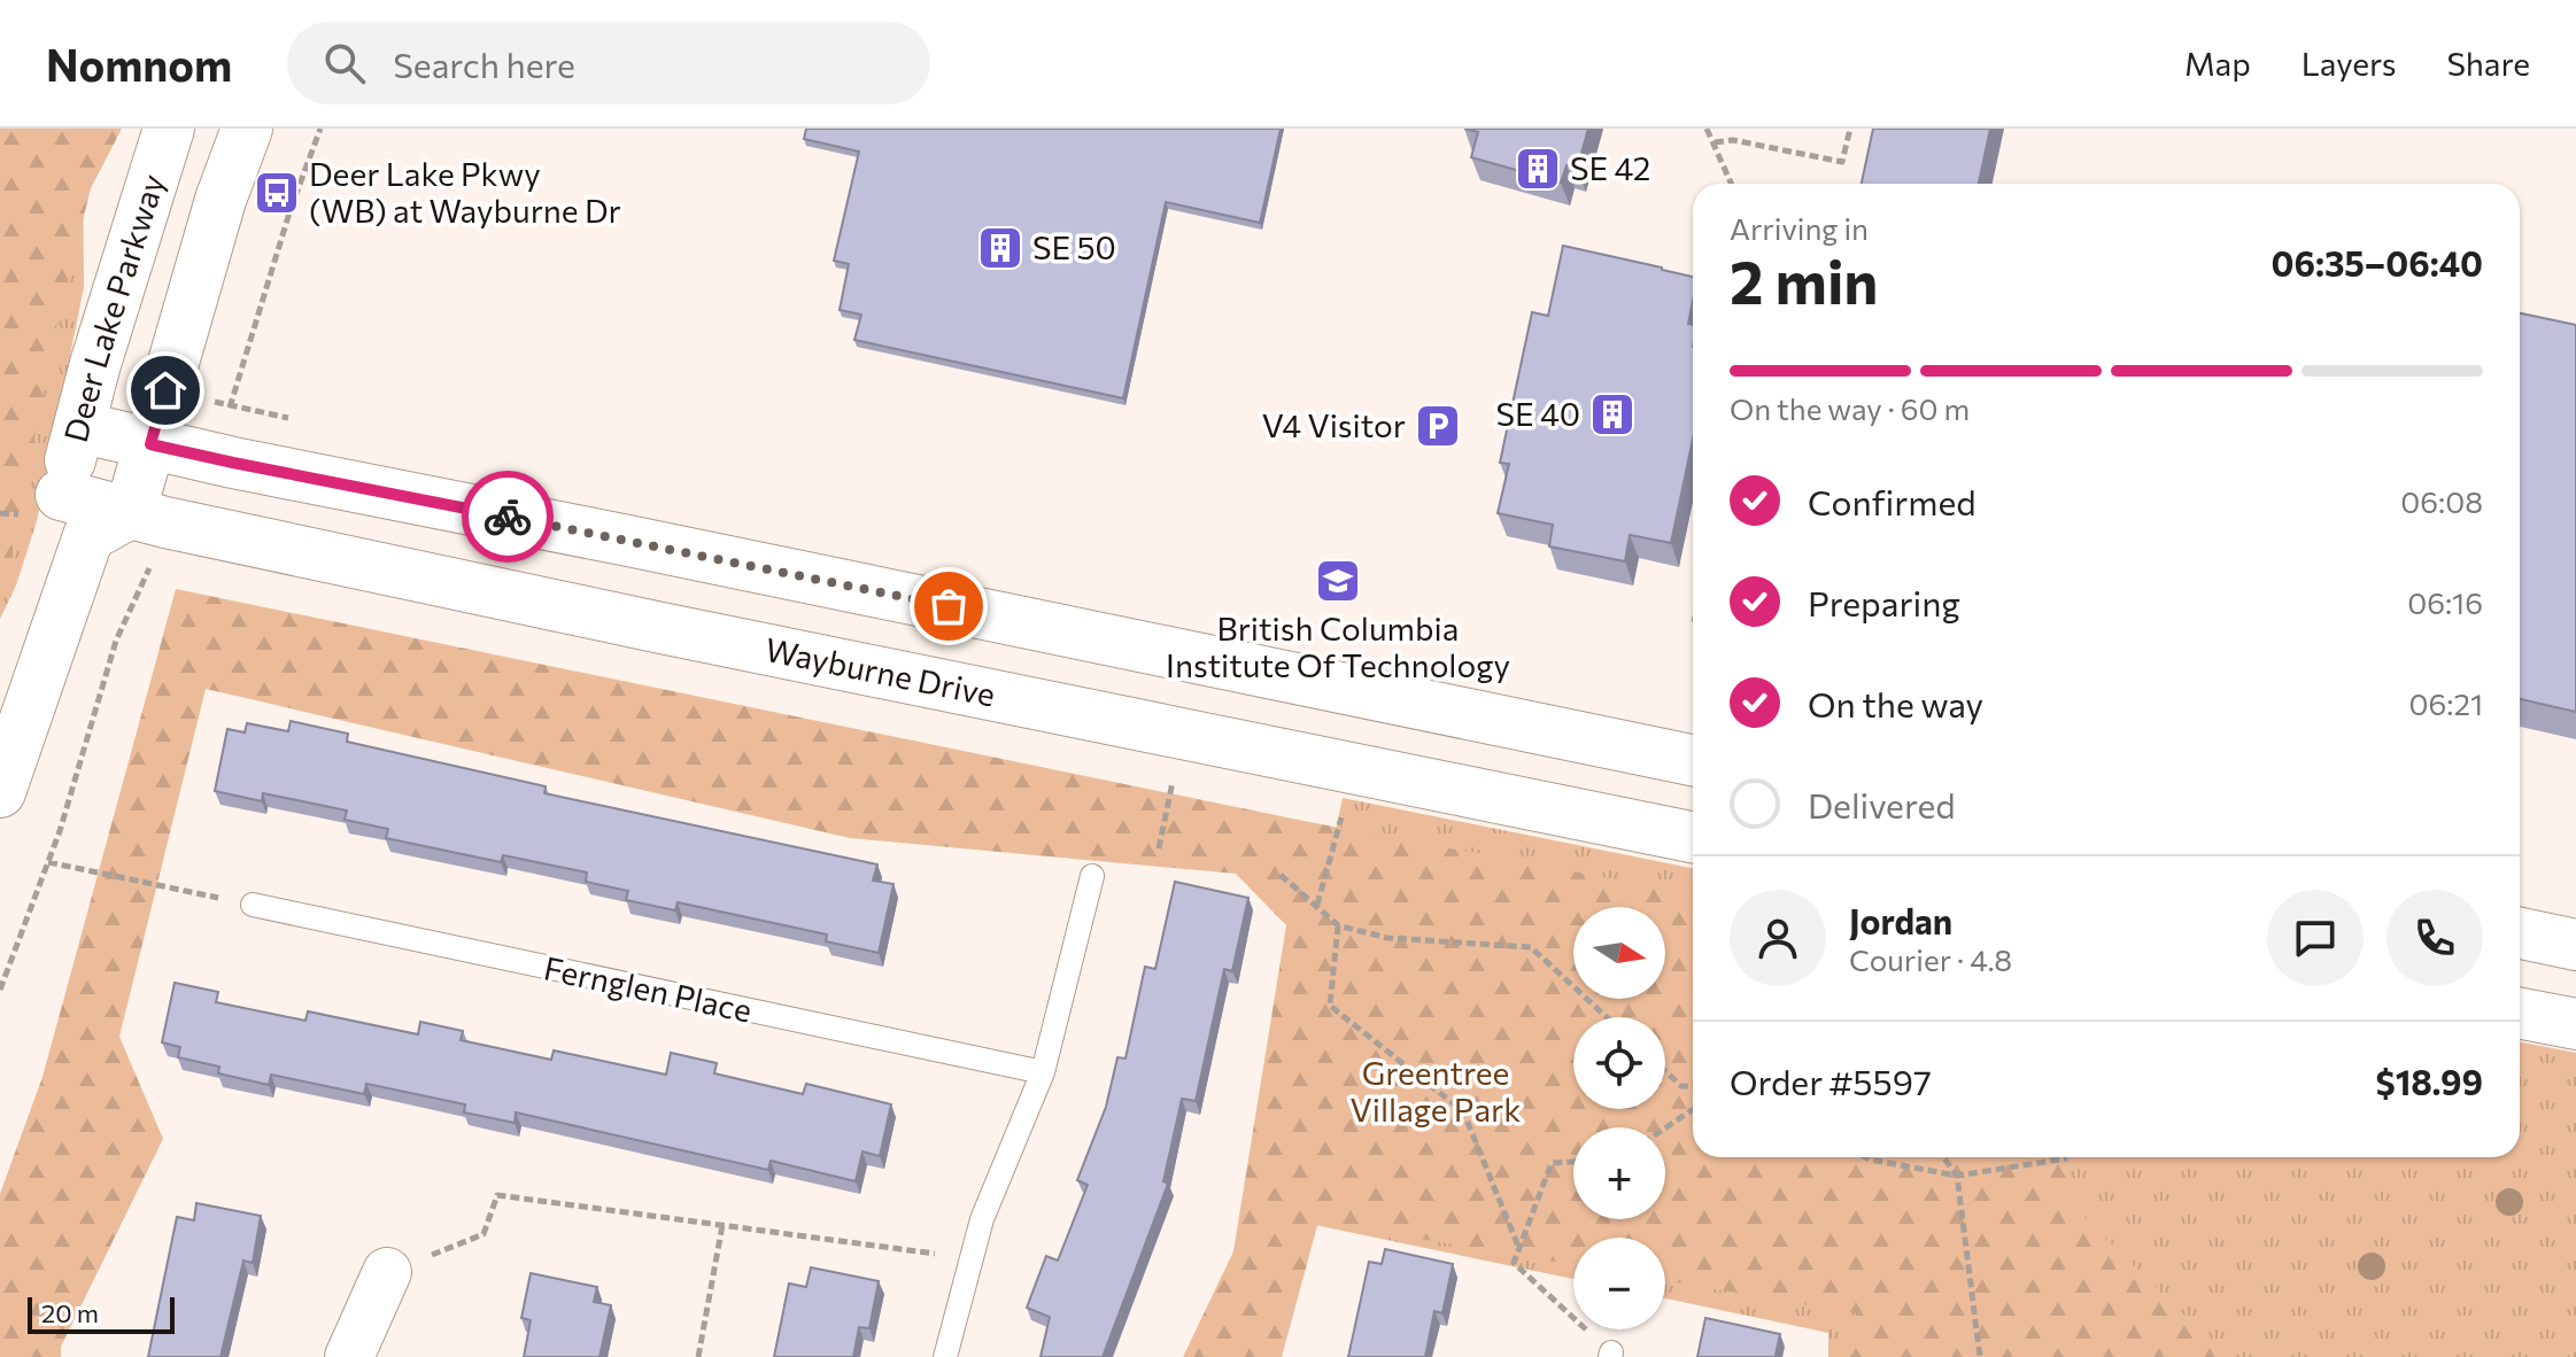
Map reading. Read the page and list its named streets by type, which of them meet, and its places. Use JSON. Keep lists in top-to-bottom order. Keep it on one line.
{"streets":{"street":["Deer Lake Parkway","Wayburne Drive"],"lane":["Fernglen Place"]},"crossings":[["Deer Lake Parkway","Wayburne Drive"]],"parks":["Greentree Village Park"],"places":{"building":["SE 42","SE 50","SE 40"],"bus stop":["Deer Lake Pkwy (WB) at Wayburne Dr"],"parking":["V4 Visitor"],"school or university":["British Columbia Institute Of Technology"]},"scale_bar":"20 m","north":"right","page":{"header":"Nomnom","search":"Search here","nav":["Map","Layers","Share"],"heading":["2 min","Arriving in","06:35–06:40"],"panel":["Jordan","Courier · 4.8","Order #5597","$18.99"],"bar":"On the way · 60 m","list":[["Confirmed","06:08"],["Preparing","06:16"],["On the way","06:21"],"Delivered"],"map_buttons":["+","−"],"scale":"20 m"}}
